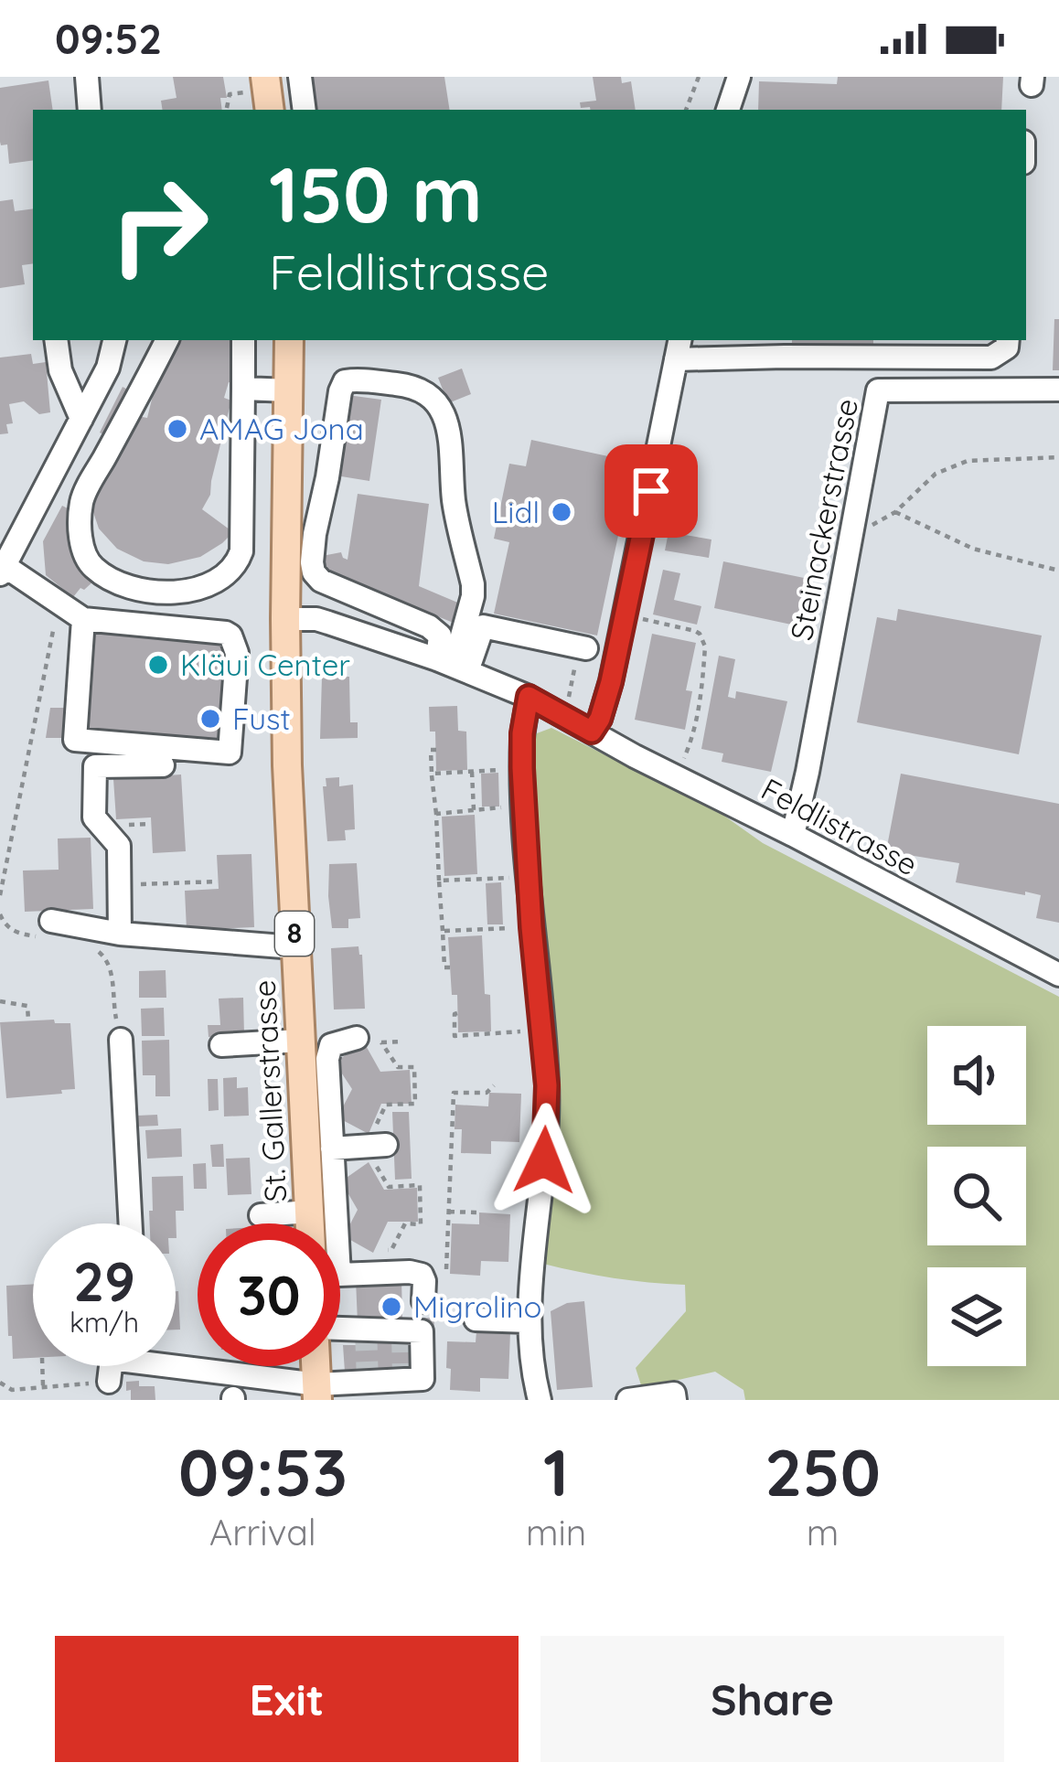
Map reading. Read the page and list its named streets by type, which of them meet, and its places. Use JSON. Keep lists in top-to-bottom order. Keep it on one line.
{"streets":{"main road":["8","St. Gallerstrasse"],"street":["Steinackerstrasse","Feldlistrasse"]},"crossings":[["Steinackerstrasse","Feldlistrasse"],["Feldlistrasse","St. Gallerstrasse"]],"places":["AMAG Jona","Lidl","Kläui Center","Fust","Migrolino"],"page":{"status":"09:52","turn":["150 m","Feldlistrasse"],"speed":"29 km/h","limit":"30","eta":["09:53","Arrival","1","min","250","m"],"buttons":["Exit","Share"]}}
